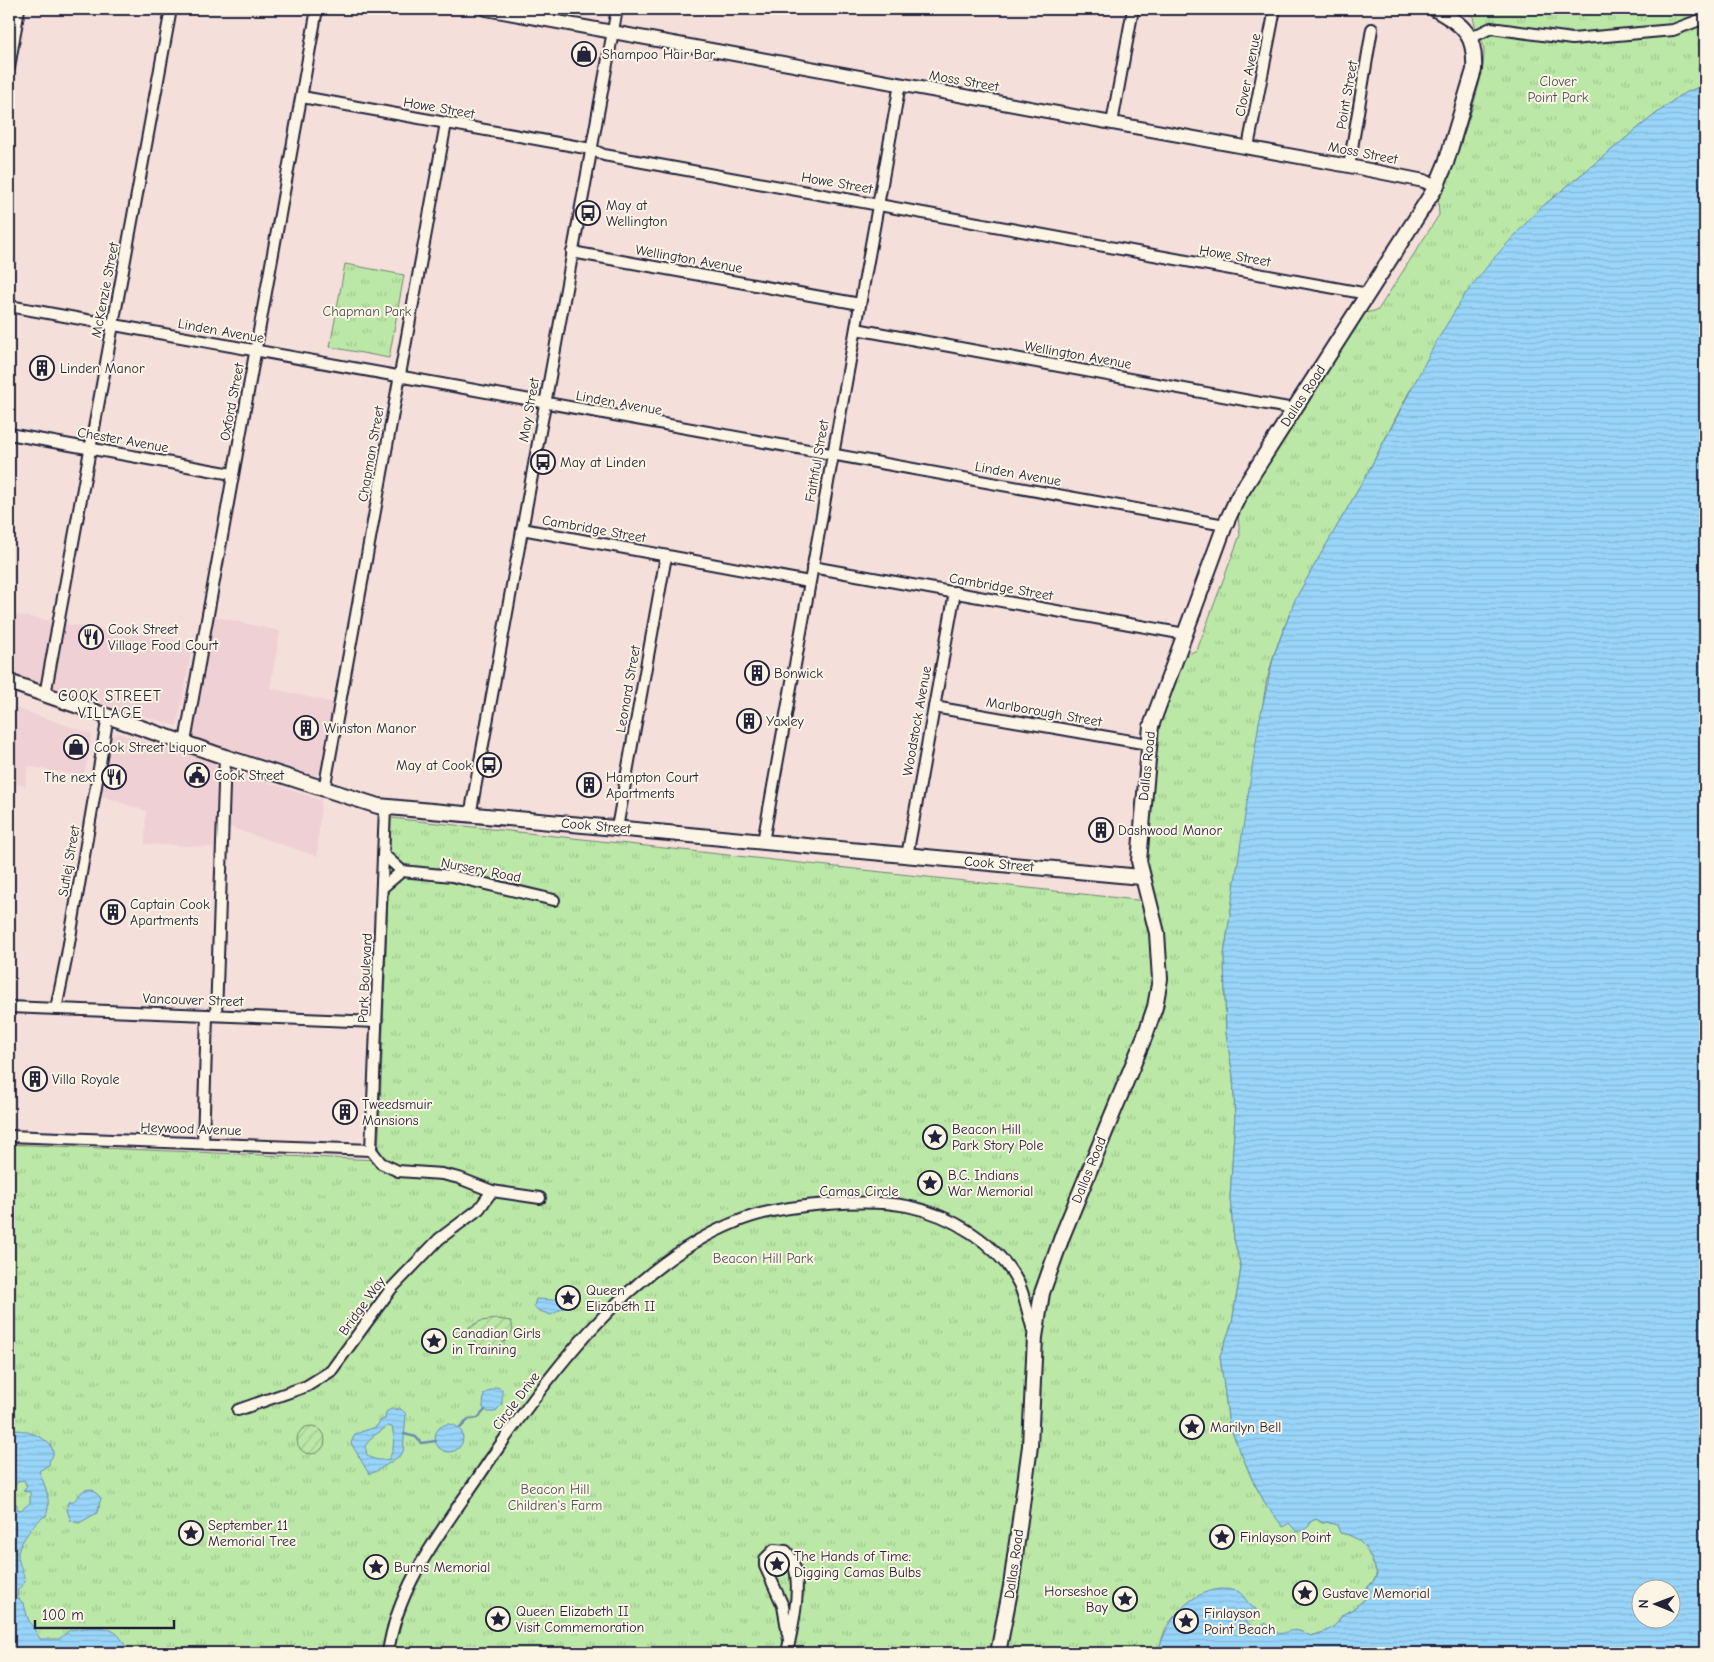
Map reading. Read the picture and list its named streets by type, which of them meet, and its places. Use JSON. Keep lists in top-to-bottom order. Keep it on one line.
{"streets":{"main road":["Dallas Road","Cook Street"],"street":["Clover Avenue","Moss Street","Point Street","Howe Street","Wellington Avenue","McKenzie Street","Linden Avenue","Oxford Street","May Street","Chester Avenue","Chapman Street","Faithful Street","Cambridge Street","Leonard Street","Marlborough Street","Woodstock Avenue","Sutlej Street","Nursery Road","Park Boulevard","Vancouver Street","Heywood Avenue","Camas Circle","Bridge Way","Circle Drive"]},"crossings":[["Clover Avenue","Moss Street"],["Moss Street","Point Street"],["Moss Street","Dallas Road"],["Moss Street","May Street"],["Moss Street","Faithful Street"],["Howe Street","Dallas Road"],["Howe Street","Oxford Street"],["Howe Street","May Street"],["Howe Street","Chapman Street"],["Howe Street","Faithful Street"],["Wellington Avenue","Dallas Road"],["Wellington Avenue","May Street"],["Wellington Avenue","Faithful Street"],["McKenzie Street","Linden Avenue"],["McKenzie Street","Chester Avenue"],["McKenzie Street","Cook Street"],["Linden Avenue","Dallas Road"],["Linden Avenue","Oxford Street"],["Linden Avenue","May Street"],["Linden Avenue","Chapman Street"],["Linden Avenue","Faithful Street"],["Dallas Road","Cambridge Street"],["Dallas Road","Marlborough Street"],["Dallas Road","Cook Street"],["Dallas Road","Camas Circle"],["Oxford Street","Chester Avenue"],["Oxford Street","Cook Street"],["May Street","Cambridge Street"],["May Street","Cook Street"],["Chapman Street","Cook Street"],["Faithful Street","Cambridge Street"],["Faithful Street","Cook Street"],["Cambridge Street","Leonard Street"],["Cambridge Street","Woodstock Avenue"],["Leonard Street","Cook Street"],["Marlborough Street","Woodstock Avenue"],["Woodstock Avenue","Cook Street"],["Cook Street","Sutlej Street"],["Cook Street","Park Boulevard"],["Sutlej Street","Vancouver Street"],["Park Boulevard","Vancouver Street"],["Park Boulevard","Heywood Avenue"],["Camas Circle","Circle Drive"]],"districts":["COOK STREET VILLAGE"],"parks":["Clover Point Park","Chapman Park","Beacon Hill Park","Beacon Hill Children's Farm"],"places":{"shop":["Shampoo Hair Bar","Cook Street Liquor"],"bus stop":["May at Wellington","May at Linden","May at Cook"],"building":["Linden Manor","Bonwick","Yaxley","Winston Manor","Hampton Court Apartments","Dashwood Manor","Captain Cook Apartments","Villa Royale","Tweedsmuir Mansions"],"restaurant":["Cook Street Village Food Court","The next"],"public building":["Cook Street"],"place":["Beacon Hill Park Story Pole","B.C. Indians War Memorial","Queen Elizabeth II","Canadian Girls in Training","Marilyn Bell","September 11 Memorial Tree","Finlayson Point","The Hands of Time: Digging Camas Bulbs","Burns Memorial","Gustave Memorial","Horseshoe Bay","Queen Elizabeth II Visit Commemoration","Finlayson Point Beach"]},"scale_bar":"100 m","north":"left"}
